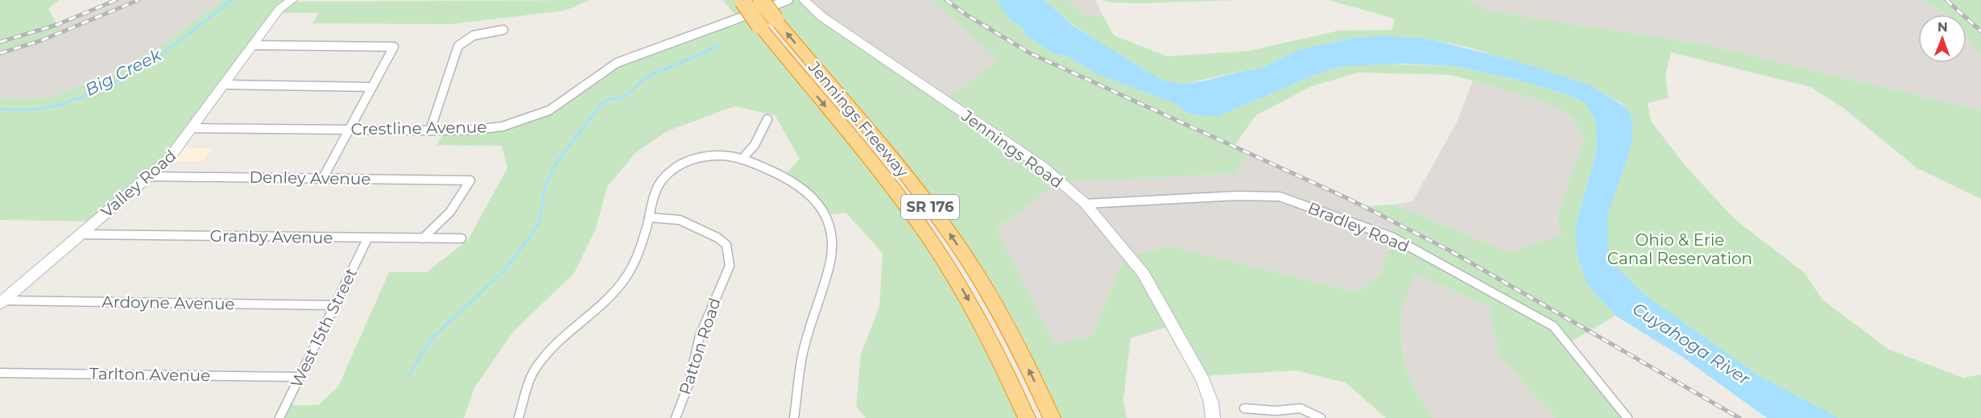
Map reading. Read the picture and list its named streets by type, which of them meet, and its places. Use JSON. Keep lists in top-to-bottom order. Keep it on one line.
{"streets":{"highway":["Jennings Freeway","SR 176"],"street":["Crestline Avenue","Jennings Road","Denley Avenue","Valley Road","Bradley Road","Granby Avenue","Ardoyne Avenue","West 15th Street","Patton Road","Tarlton Avenue"]},"crossings":[["Crestline Avenue","Valley Road"],["Jennings Road","Bradley Road"],["Denley Avenue","Valley Road"],["Denley Avenue","Granby Avenue"],["Valley Road","Granby Avenue"],["Valley Road","Ardoyne Avenue"],["Granby Avenue","West 15th Street"],["Ardoyne Avenue","West 15th Street"],["West 15th Street","Tarlton Avenue"]],"water":["Big Creek","Cuyahoga River"],"parks":["Ohio & Erie Canal Reservation"],"north":"top"}
